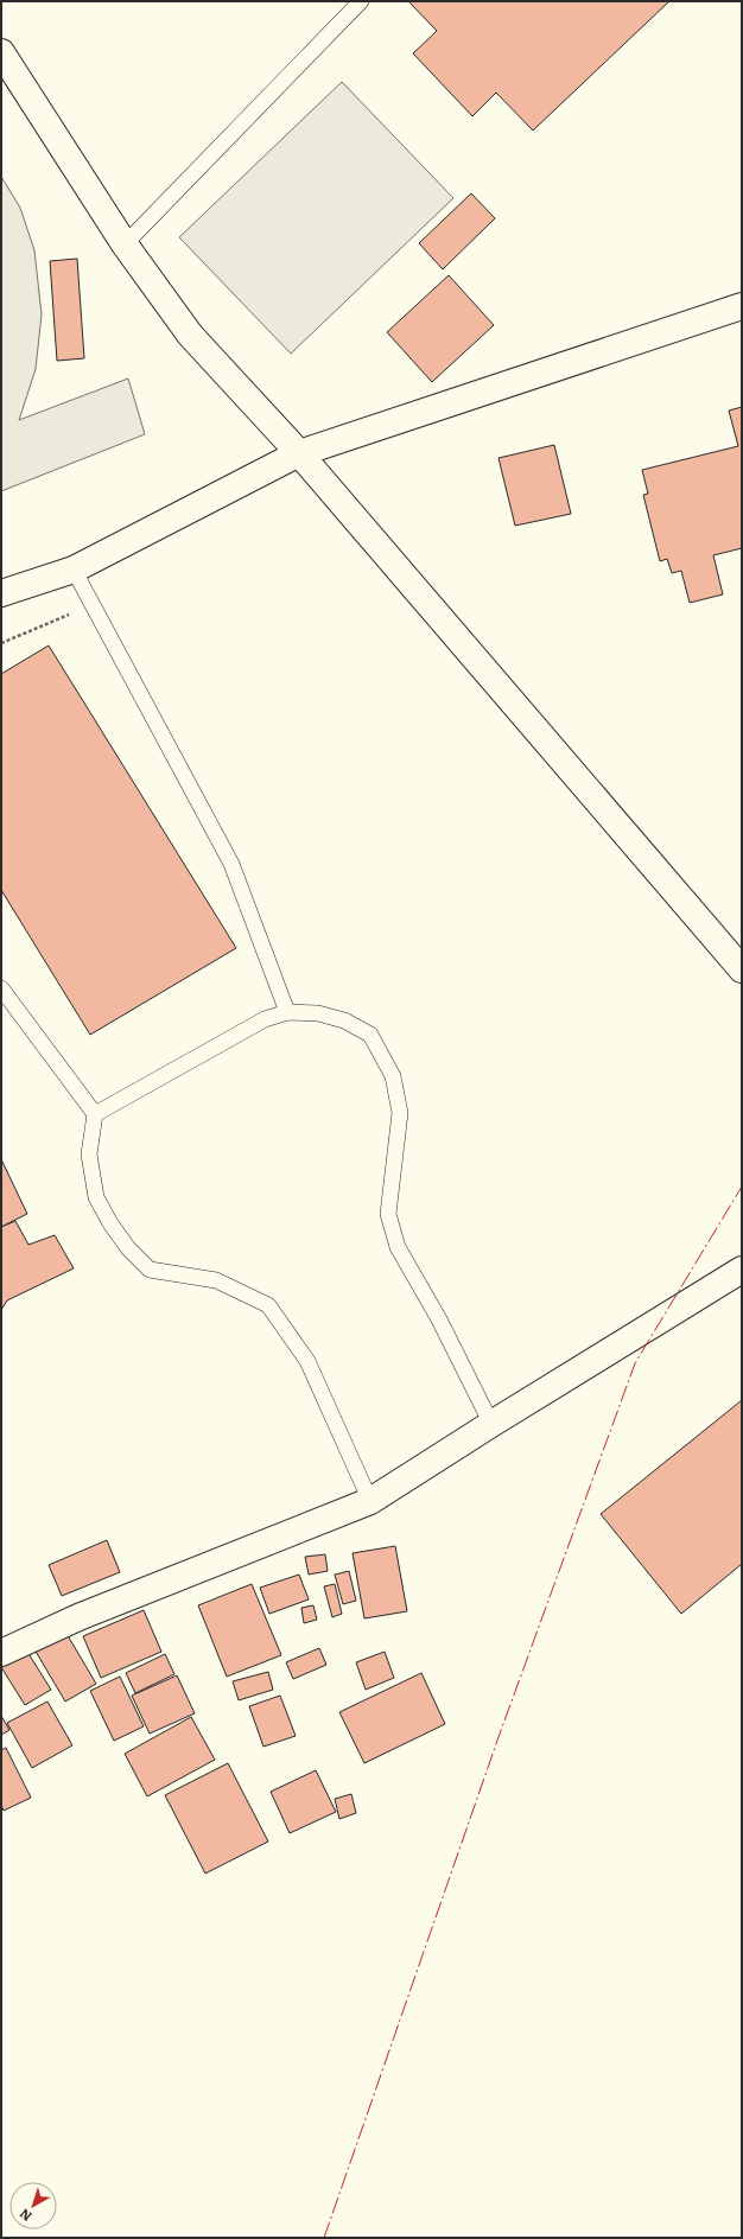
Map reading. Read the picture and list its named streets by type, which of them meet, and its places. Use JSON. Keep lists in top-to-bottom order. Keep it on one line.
{"north":"bottom left"}
